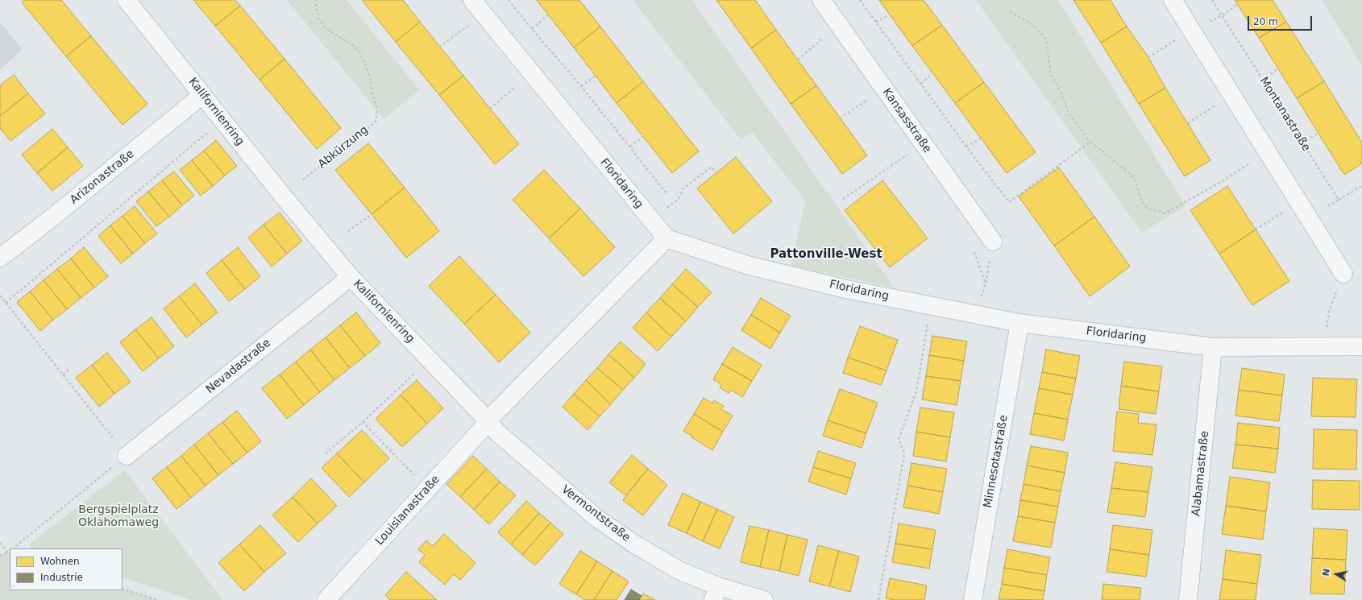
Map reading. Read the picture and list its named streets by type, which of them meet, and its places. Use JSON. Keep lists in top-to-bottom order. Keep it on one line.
{"streets":{"street":["Kalifornienring","Kansasstraße","Arizonastraße","Floridaring","Nevadastraße","Minnesotastraße","Alabamastraße","Louisianastraße","Vermontstraße"],"path":["Montanastraße","Abkürzung"]},"crossings":[["Kalifornienring","Arizonastraße"],["Kalifornienring","Nevadastraße"],["Kalifornienring","Louisianastraße"],["Kalifornienring","Vermontstraße"],["Floridaring","Minnesotastraße"],["Floridaring","Alabamastraße"],["Louisianastraße","Vermontstraße"]],"districts":["Pattonville-West"],"parks":["Bergspielplatz Oklahomaweg"],"legend":["Wohnen","Industrie"],"scale_bar":"20 m","north":"left"}
